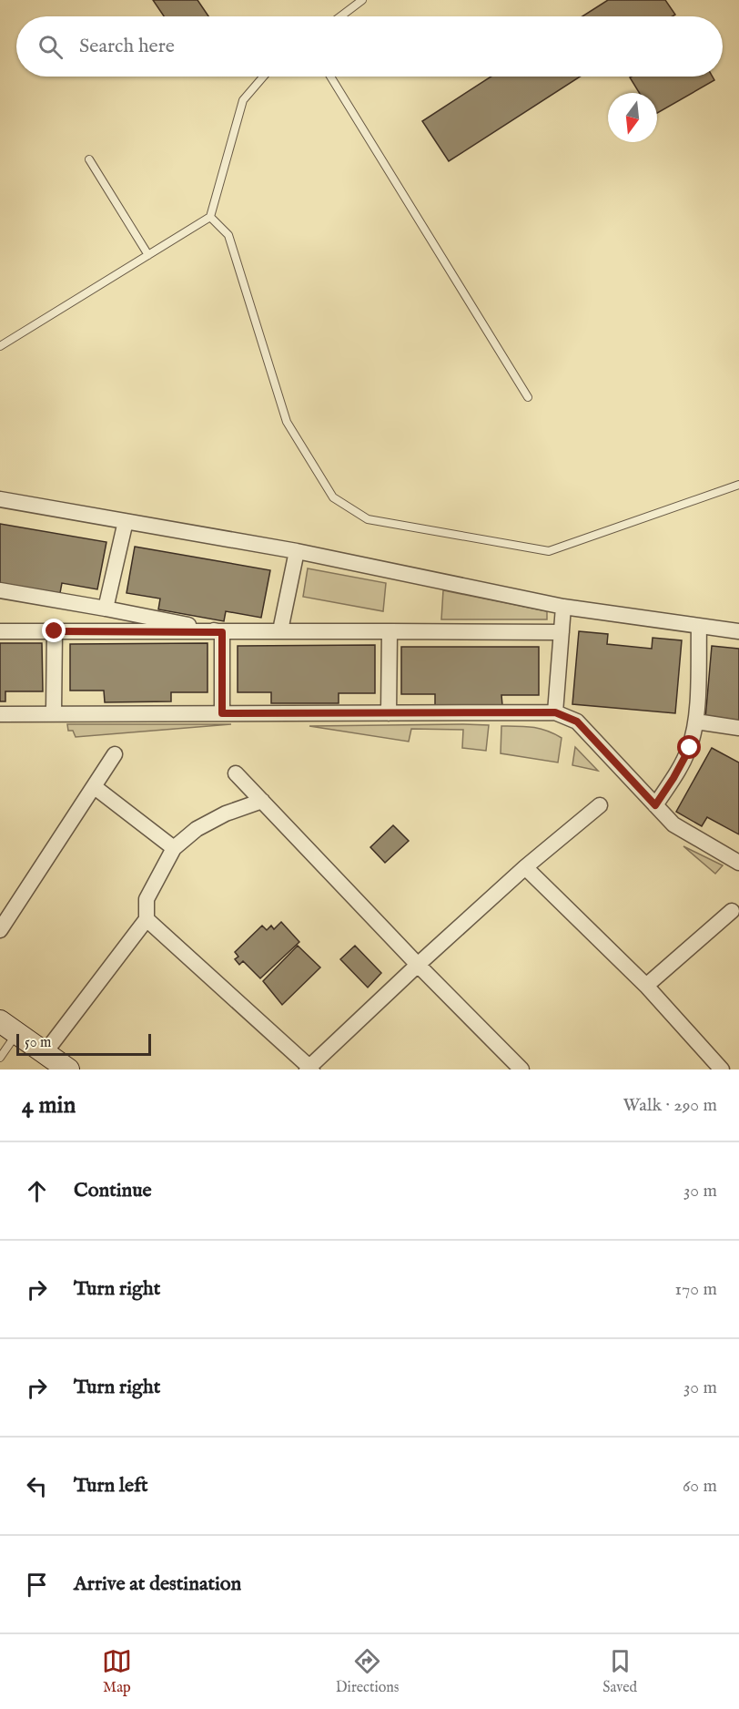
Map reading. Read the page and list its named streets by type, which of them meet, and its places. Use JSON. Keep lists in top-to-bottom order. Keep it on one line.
{"scale_bar":"50 m","north":"bottom","page":{"search":"Search here","scale":"50 m","heading":["4 min","Walk · 290 m"],"list":[["Continue","30 m"],["Turn right","170 m"],["Turn right","30 m"],["Turn left","60 m"],"Arrive at destination"],"nav":["Map","Directions","Saved"]}}
